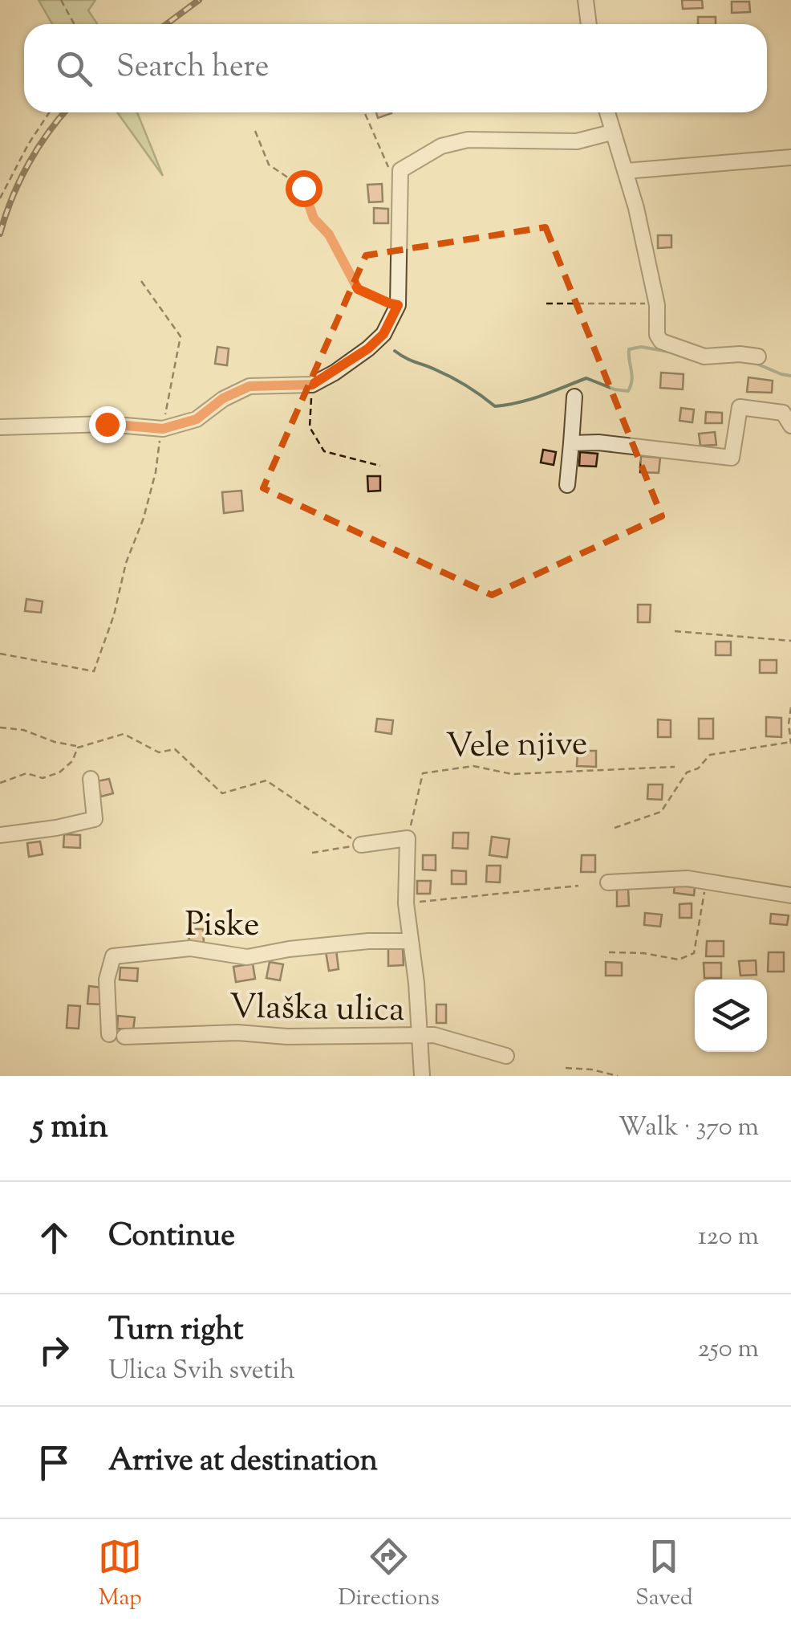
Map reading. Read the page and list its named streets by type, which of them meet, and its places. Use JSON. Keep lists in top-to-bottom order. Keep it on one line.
{"streets":{"street":["Piske","Vlaška ulica"],"path":["Vele njive"]},"crossings":[["Piske","Vlaška ulica"]],"page":{"search":"Search here","heading":["5 min","Walk · 370 m"],"list":[["Continue","120 m"],["Turn right","Ulica Svih svetih","250 m"],"Arrive at destination"],"nav":["Map","Directions","Saved"]}}
